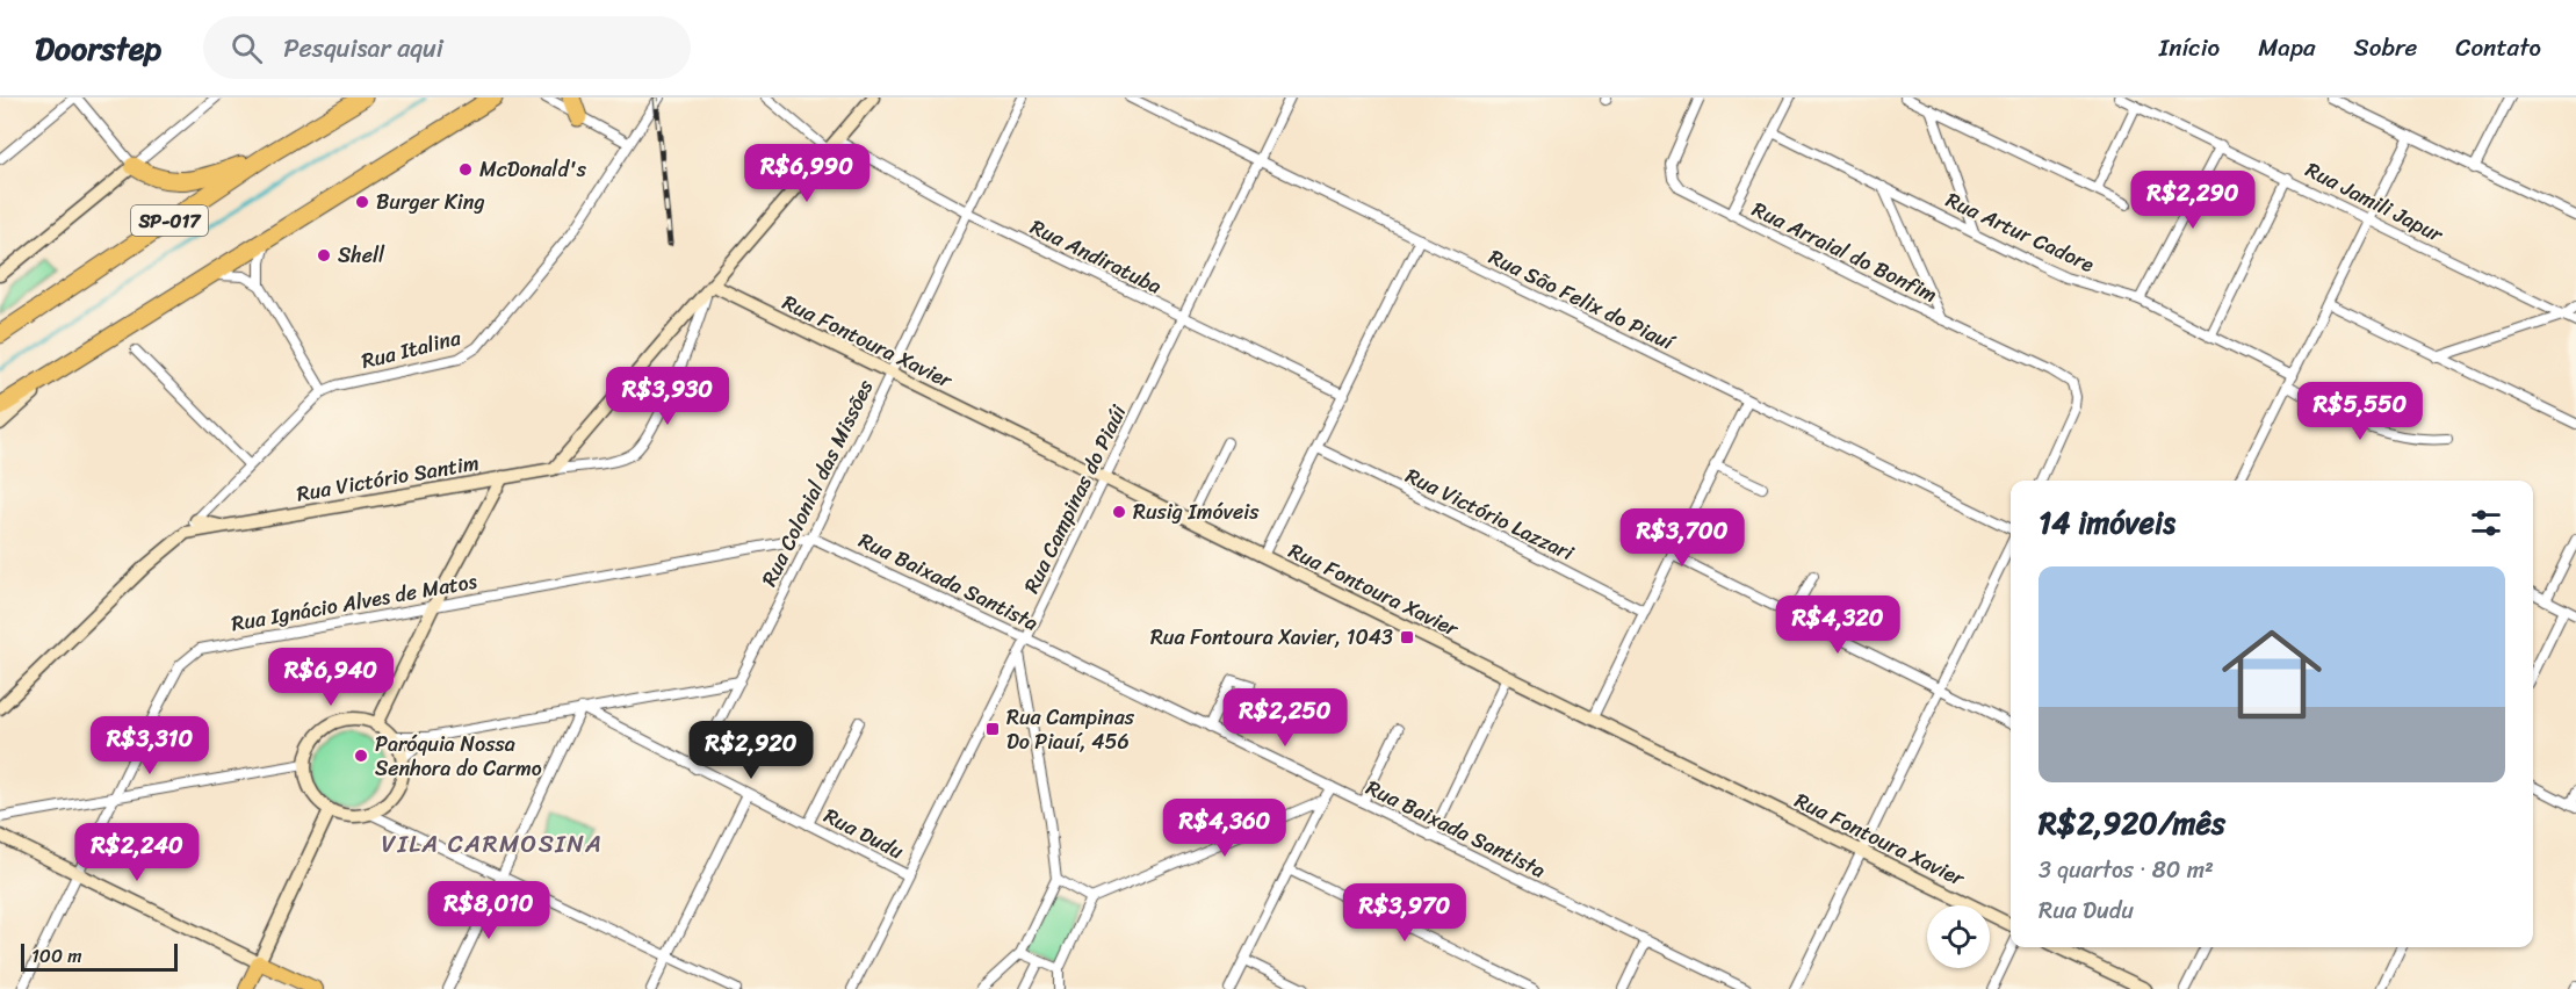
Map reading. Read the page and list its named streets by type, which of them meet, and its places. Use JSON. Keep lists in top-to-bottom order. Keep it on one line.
{"streets":{"highway":["SP-017"],"main road":["Rua Fontoura Xavier","Rua Victório Santim"],"street":["Rua Jamili Japur","Rua Artur Cadore","Rua Arraial do Bonfim","Rua Andiratuba","Rua São Felix do Piauí","Rua Italina","Rua Colonial das Missões","Rua Campinas do Piaúi","Rua Victório Lazzari","Rua Baixada Santista","Rua Ignácio Alves de Matos","Rua Dudu"]},"crossings":[["Rua Andiratuba","Rua Victório Santim"],["Rua Andiratuba","Rua Colonial das Missões"],["Rua Andiratuba","Rua Campinas do Piaúi"],["Rua São Felix do Piauí","Rua Campinas do Piaúi"],["Rua Fontoura Xavier","Rua Victório Santim"],["Rua Fontoura Xavier","Rua Colonial das Missões"],["Rua Fontoura Xavier","Rua Campinas do Piaúi"],["Rua Italina","Rua Victório Santim"],["Rua Colonial das Missões","Rua Baixada Santista"],["Rua Colonial das Missões","Rua Ignácio Alves de Matos"],["Rua Colonial das Missões","Rua Dudu"],["Rua Campinas do Piaúi","Rua Baixada Santista"],["Rua Campinas do Piaúi","Rua Dudu"],["Rua Baixada Santista","Rua Ignácio Alves de Matos"]],"districts":["VILA CARMOSINA"],"places":{"other":["McDonald's","Burger King","Shell","Rusig Imóveis","Paróquia Nossa Senhora do Carmo"],"transit":["Rua Fontoura Xavier, 1043","Rua Campinas Do Piauí, 456"]},"scale_bar":"100 m","page":{"header":"Doorstep","search":"Pesquisar aqui","nav":["Início","Mapa","Sobre","Contato"],"price":["R$6,990","R$2,290","R$3,930","R$5,550","R$3,700","R$4,320","R$6,940","R$2,250","R$3,310","R$2,920","R$4,360","R$2,240","R$8,010","R$3,970"],"heading":"14 imóveis","list":[{"name":"R$2,920/mês","note":"3 quartos · 80 m² · Rua Dudu"}],"scale":"100 m"}}
